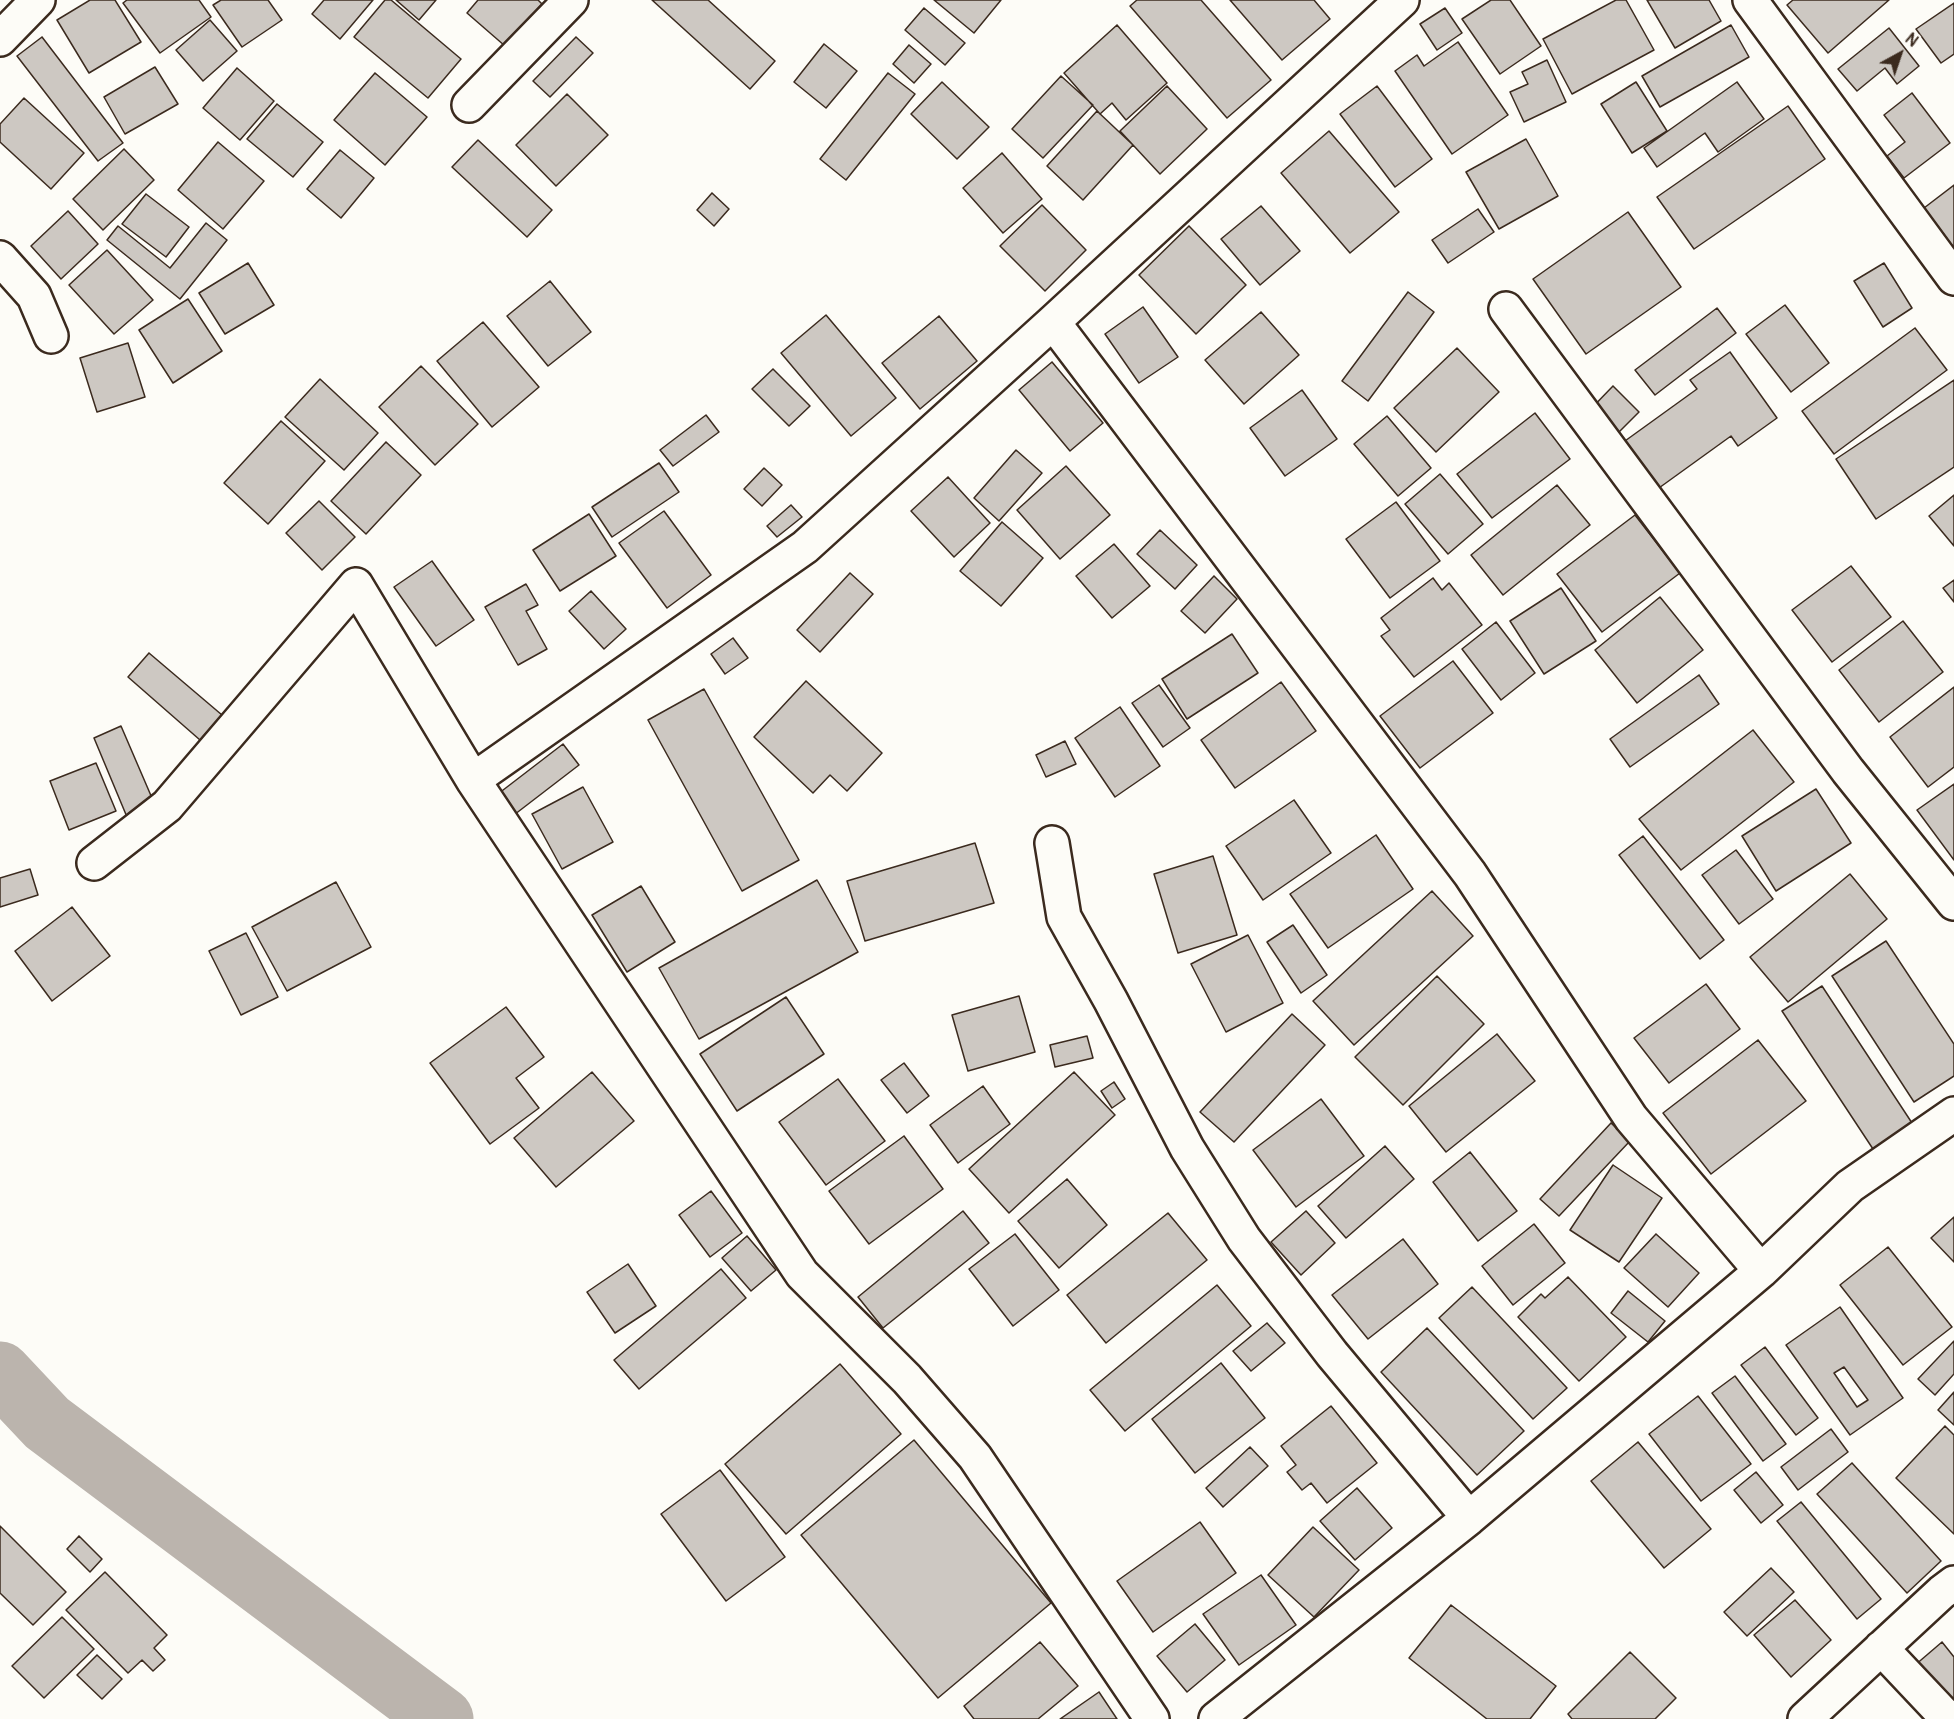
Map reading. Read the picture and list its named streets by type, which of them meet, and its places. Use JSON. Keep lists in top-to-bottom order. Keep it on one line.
{"north":"top right"}
